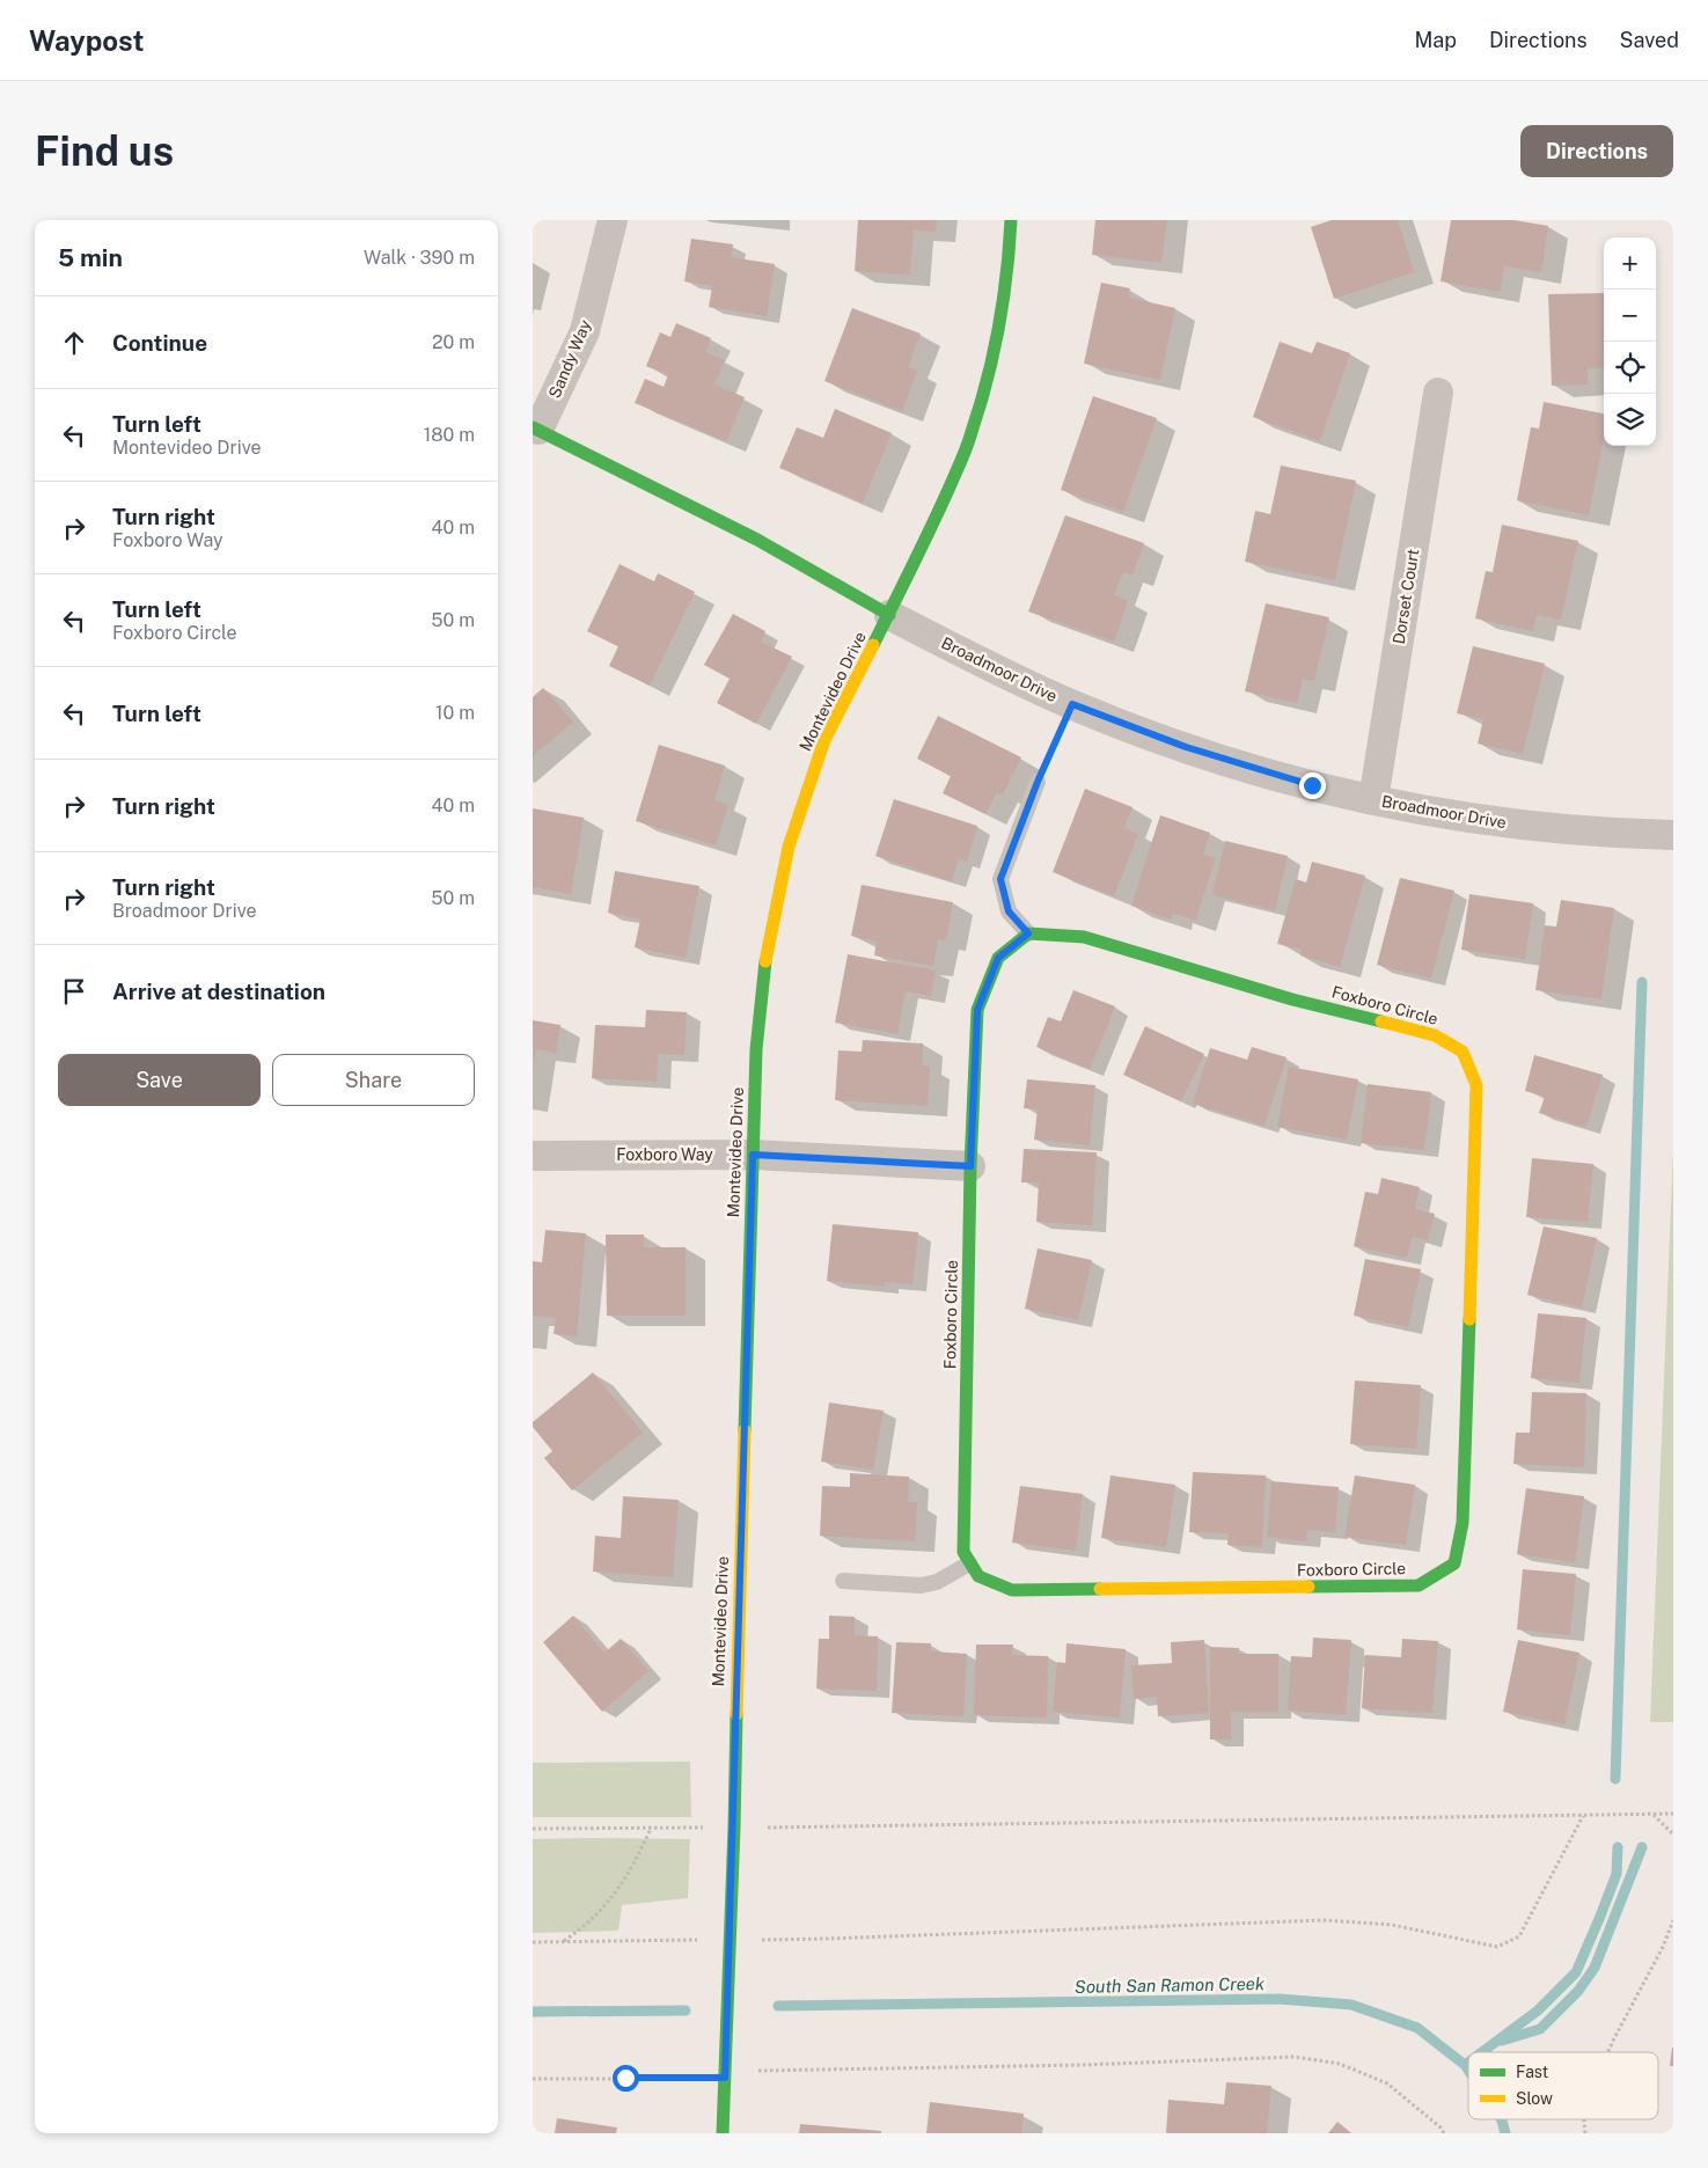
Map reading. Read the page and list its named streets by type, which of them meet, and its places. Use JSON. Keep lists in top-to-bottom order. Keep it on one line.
{"streets":{"street":["Sandy Way","Dorset Court","Broadmoor Drive","Montevideo Drive","Foxboro Circle","Foxboro Way"]},"crossings":[["Sandy Way","Broadmoor Drive"],["Dorset Court","Broadmoor Drive"],["Broadmoor Drive","Montevideo Drive"],["Montevideo Drive","Foxboro Way"],["Foxboro Circle","Foxboro Way"]],"water":["South San Ramon Creek"],"legend":["Fast","Slow"],"page":{"header":"Waypost","nav":["Map","Directions","Saved"],"buttons":["Directions",["Save","Share"]],"title":"Find us","heading":["5 min","Walk · 390 m"],"map_buttons":["+","−"],"list":[["Continue","20 m"],["Turn left","Montevideo Drive","180 m"],["Turn right","Foxboro Way","40 m"],["Turn left","Foxboro Circle","50 m"],["Turn left","10 m"],["Turn right","40 m"],["Turn right","Broadmoor Drive","50 m"],"Arrive at destination"]}}
